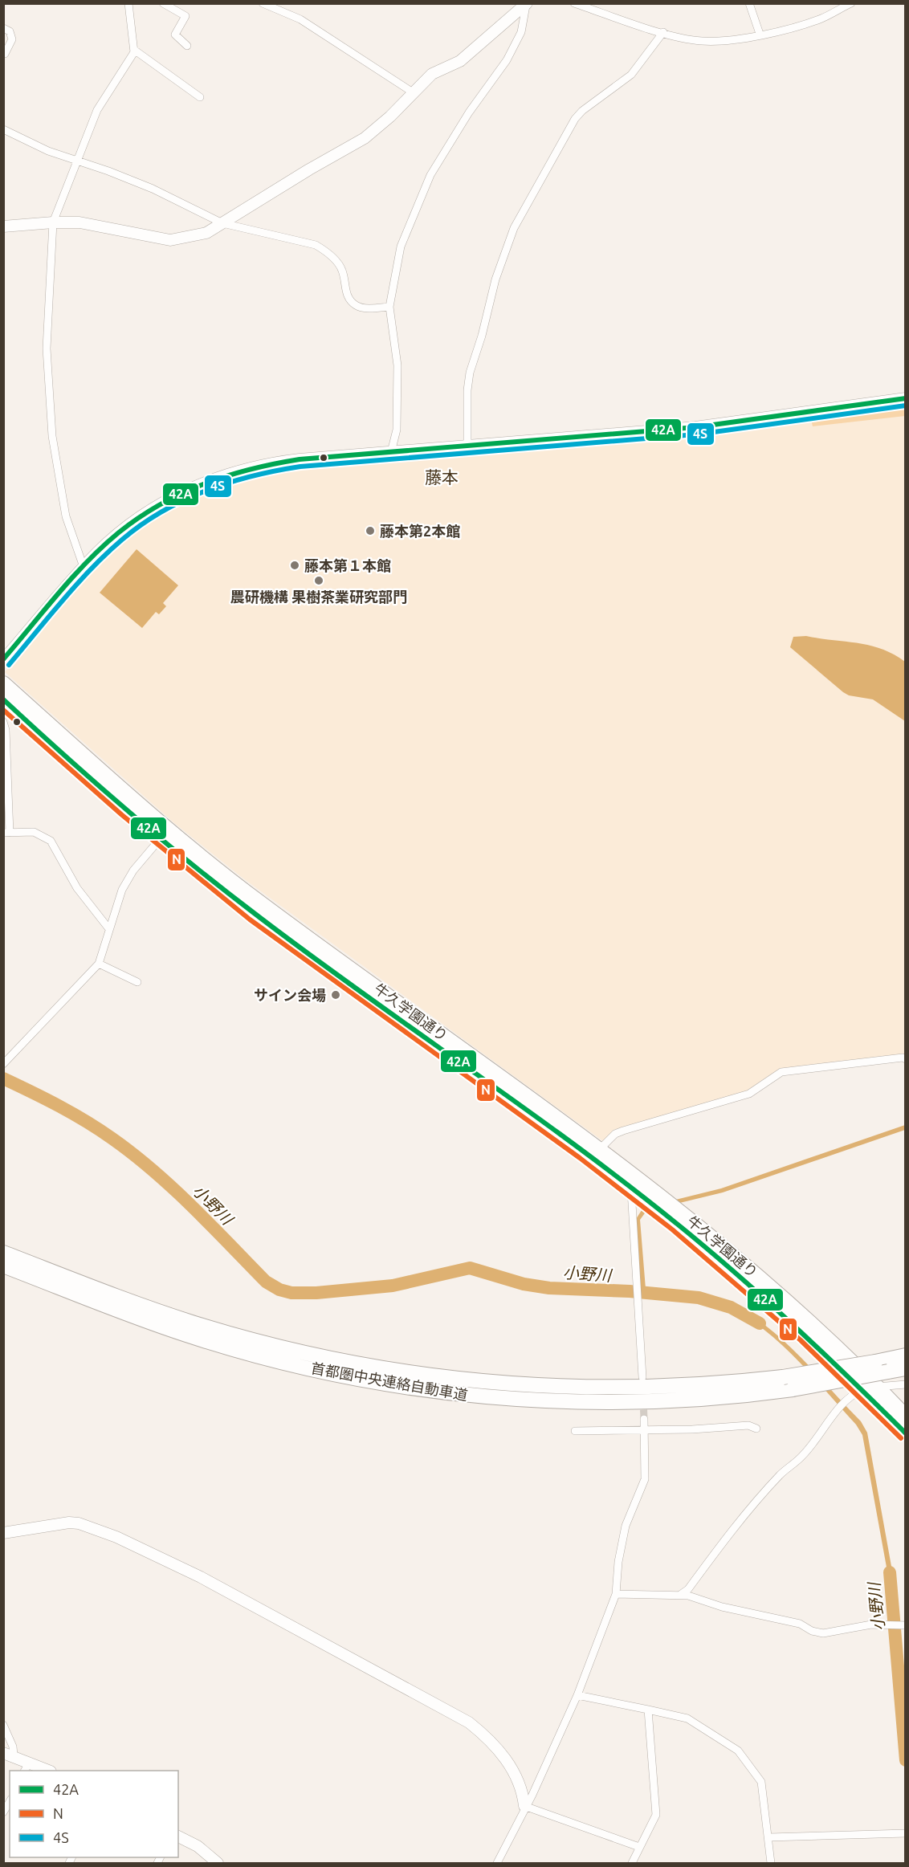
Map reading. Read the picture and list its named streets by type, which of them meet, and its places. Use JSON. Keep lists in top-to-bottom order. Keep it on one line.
{"streets":{"highway":["牛久学園通り","首都圏中央連絡自動車道"]},"districts":["藤本"],"water":["小野川"],"places":["藤本第2本館","藤本第１本館","農研機構 果樹茶業研究部門","サイン会場"],"lines":["transit line 42A","transit line 4S","transit line N"],"legend":["42A","N","4S"]}
